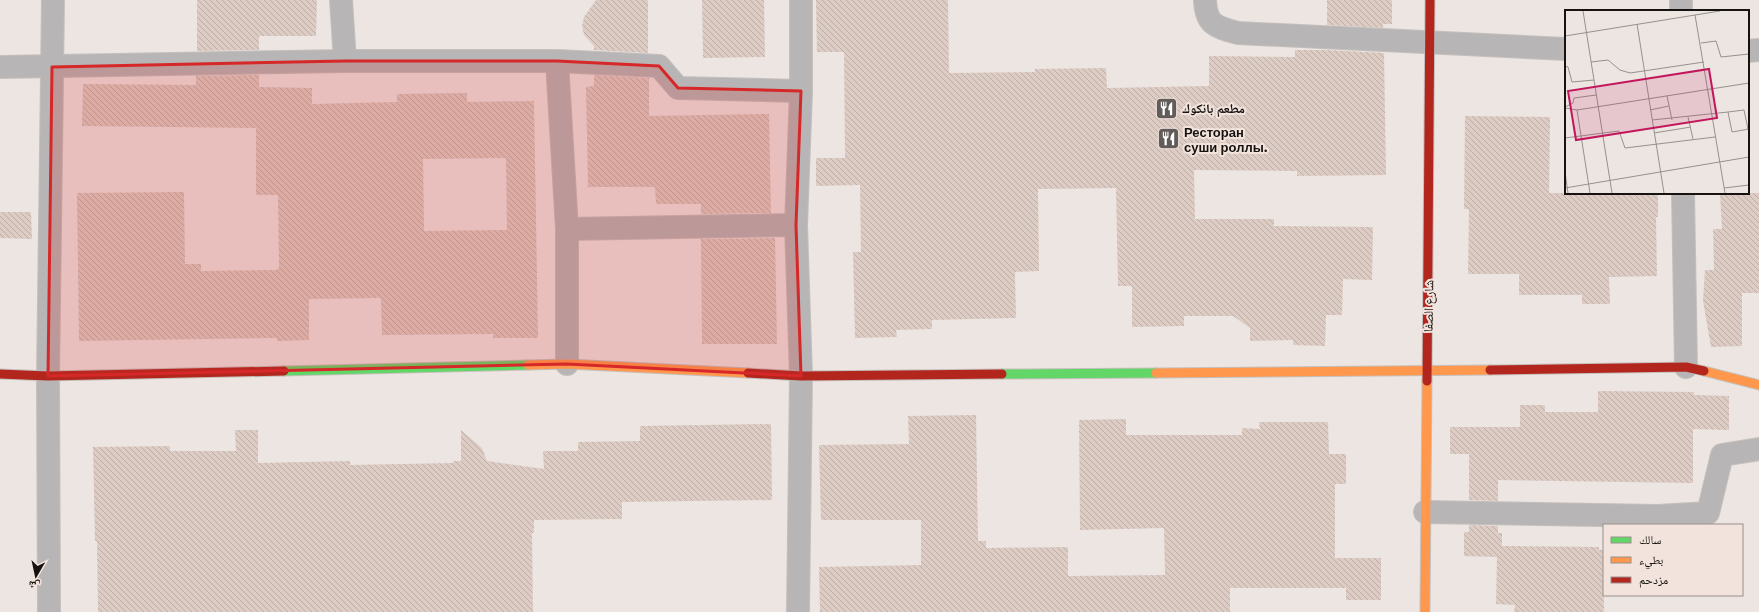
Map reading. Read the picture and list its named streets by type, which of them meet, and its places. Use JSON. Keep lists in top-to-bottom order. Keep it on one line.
{"streets":{"street":["شارع الصفا"]},"places":{"restaurant":["مطعم بانكوك","Ресторан суши роллы."]},"legend":["سالك","بطيء","مزدحم"],"north":"bottom"}
